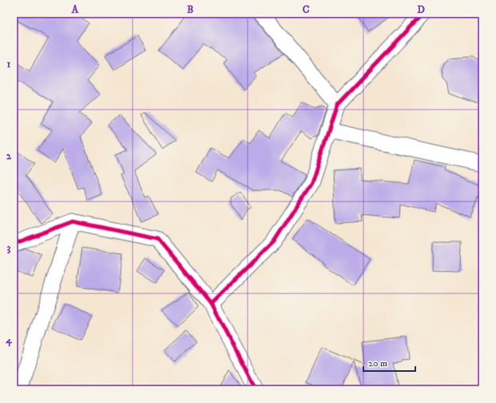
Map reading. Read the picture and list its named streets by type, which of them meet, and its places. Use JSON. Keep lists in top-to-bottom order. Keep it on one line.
{"scale_bar":"20 m","grid":{"columns":["A","B","C","D"],"rows":["1","2","3","4"]}}
